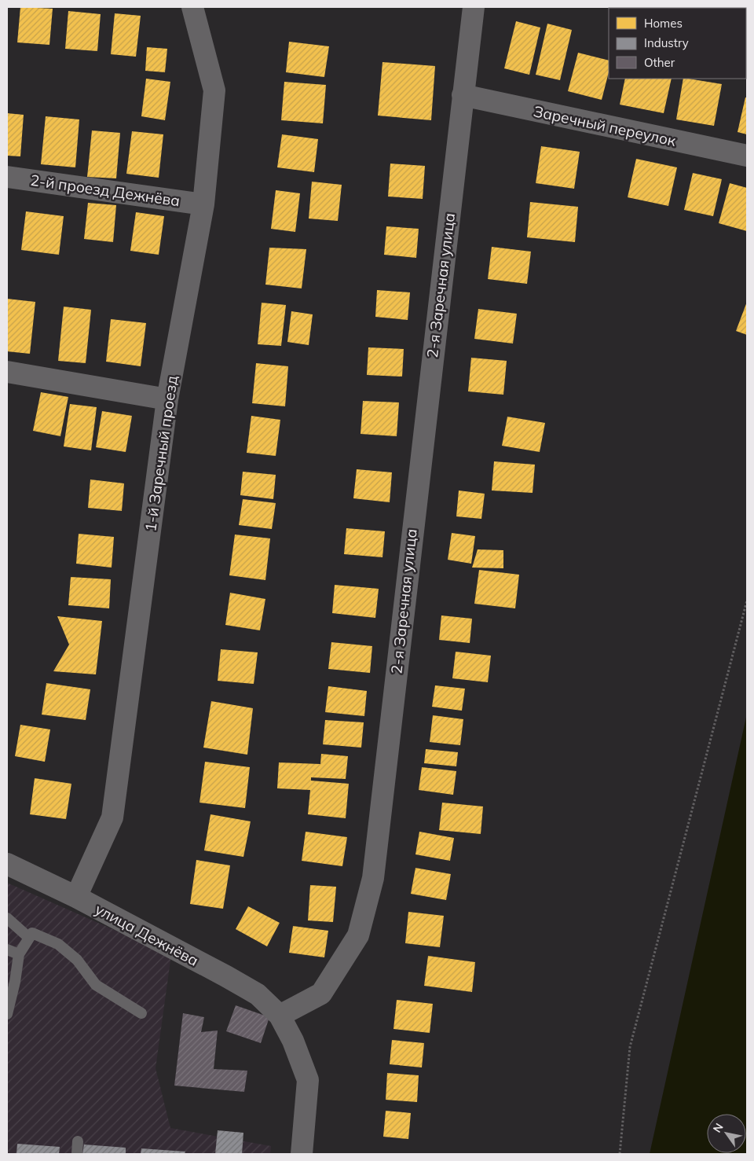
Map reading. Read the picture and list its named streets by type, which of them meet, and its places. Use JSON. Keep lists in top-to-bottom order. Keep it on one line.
{"streets":{"street":["Заречный переулок","2-й проезд Дежнёва","2-я Заречная улица","1-й Заречный проезд","улица Дежнёва"]},"crossings":[["Заречный переулок","2-я Заречная улица"],["2-й проезд Дежнёва","1-й Заречный проезд"],["2-я Заречная улица","улица Дежнёва"],["1-й Заречный проезд","улица Дежнёва"]],"legend":["Homes","Industry","Other"],"north":"top left"}
